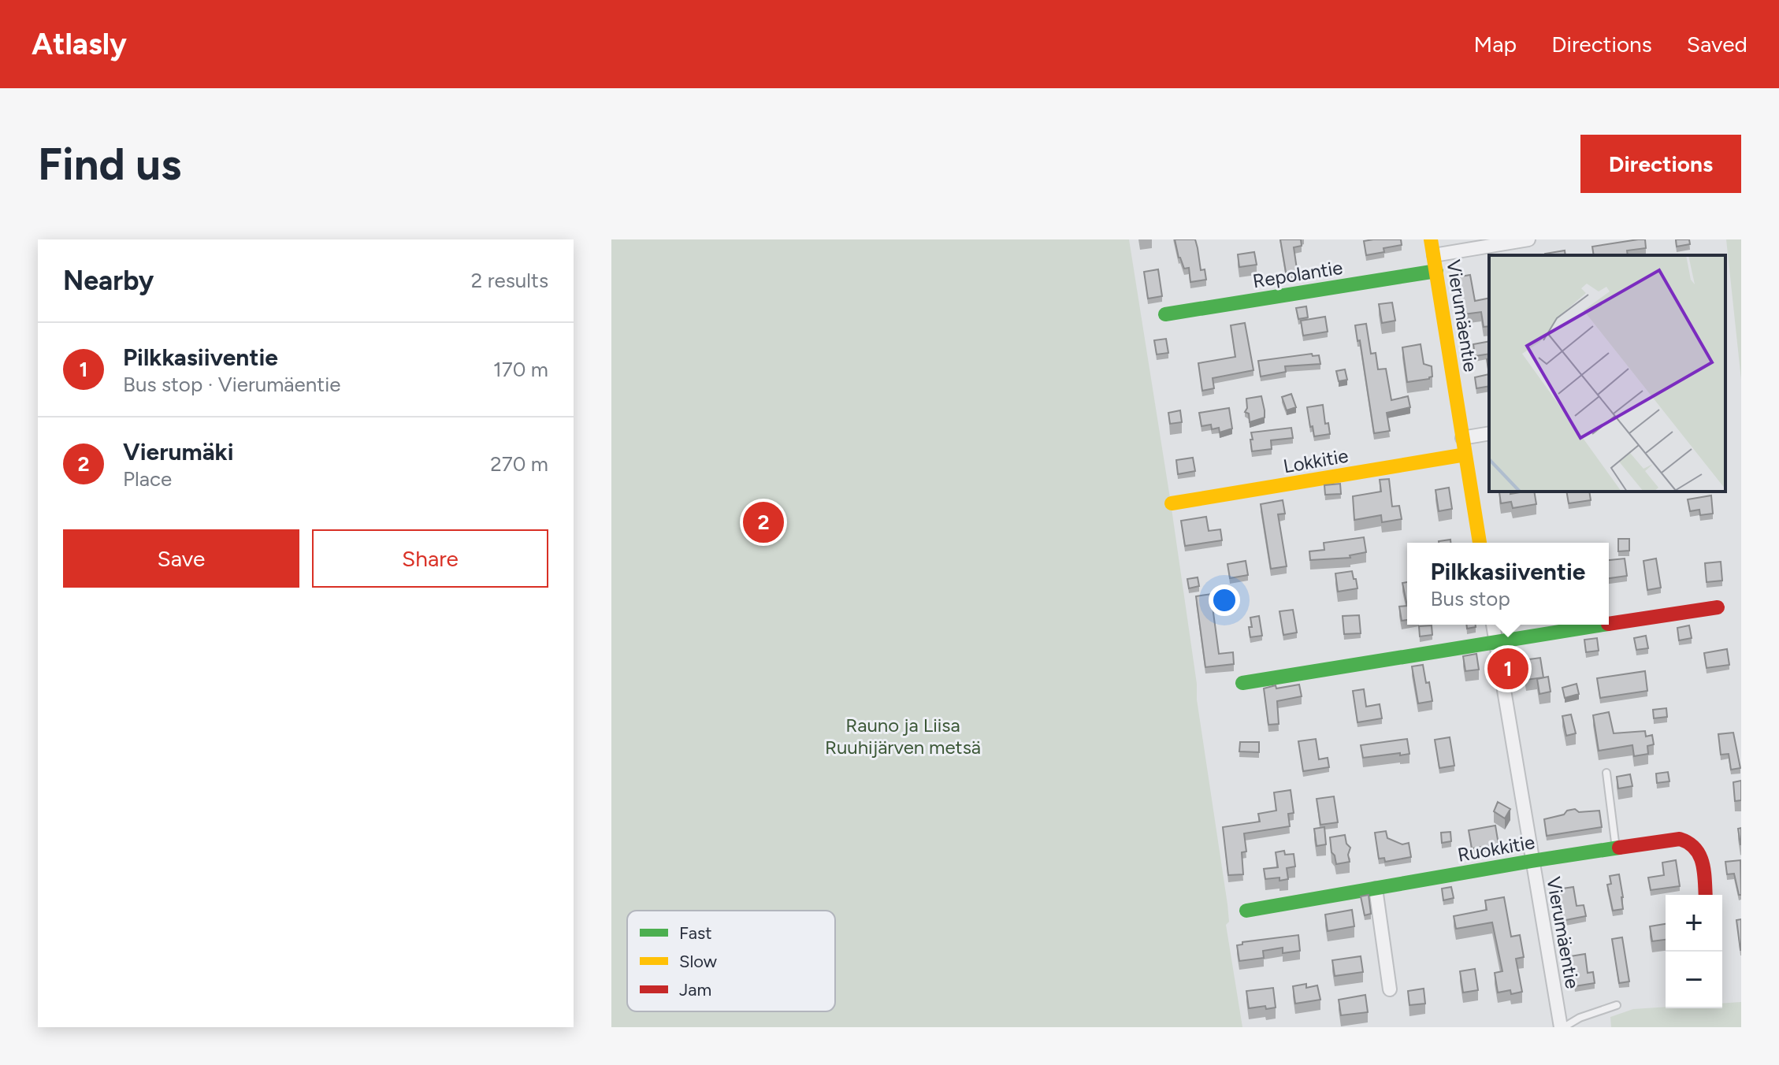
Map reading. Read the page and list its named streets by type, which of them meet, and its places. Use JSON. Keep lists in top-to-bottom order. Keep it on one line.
{"streets":{"street":["Repolantie","Vierumäentie","Lokkitie","Ruokkitie"]},"crossings":[["Repolantie","Vierumäentie"],["Vierumäentie","Lokkitie"],["Vierumäentie","Ruokkitie"]],"parks":["Rauno ja Liisa Ruuhijärven metsä"],"legend":["Fast","Slow","Jam"],"page":{"header":"Atlasly","nav":["Map","Directions","Saved"],"buttons":["Directions",["Save","Share"]],"title":"Find us","heading":["Nearby","2 results"],"list":[{"mark":"1","name":"Pilkkasiiventie","note":"Bus stop · Vierumäentie","value":"170 m"},{"mark":"2","name":"Vierumäki","note":"Place","value":"270 m"}],"pins":["2","1"],"popup":["Pilkkasiiventie","Bus stop"],"map_buttons":["+","−"]}}
